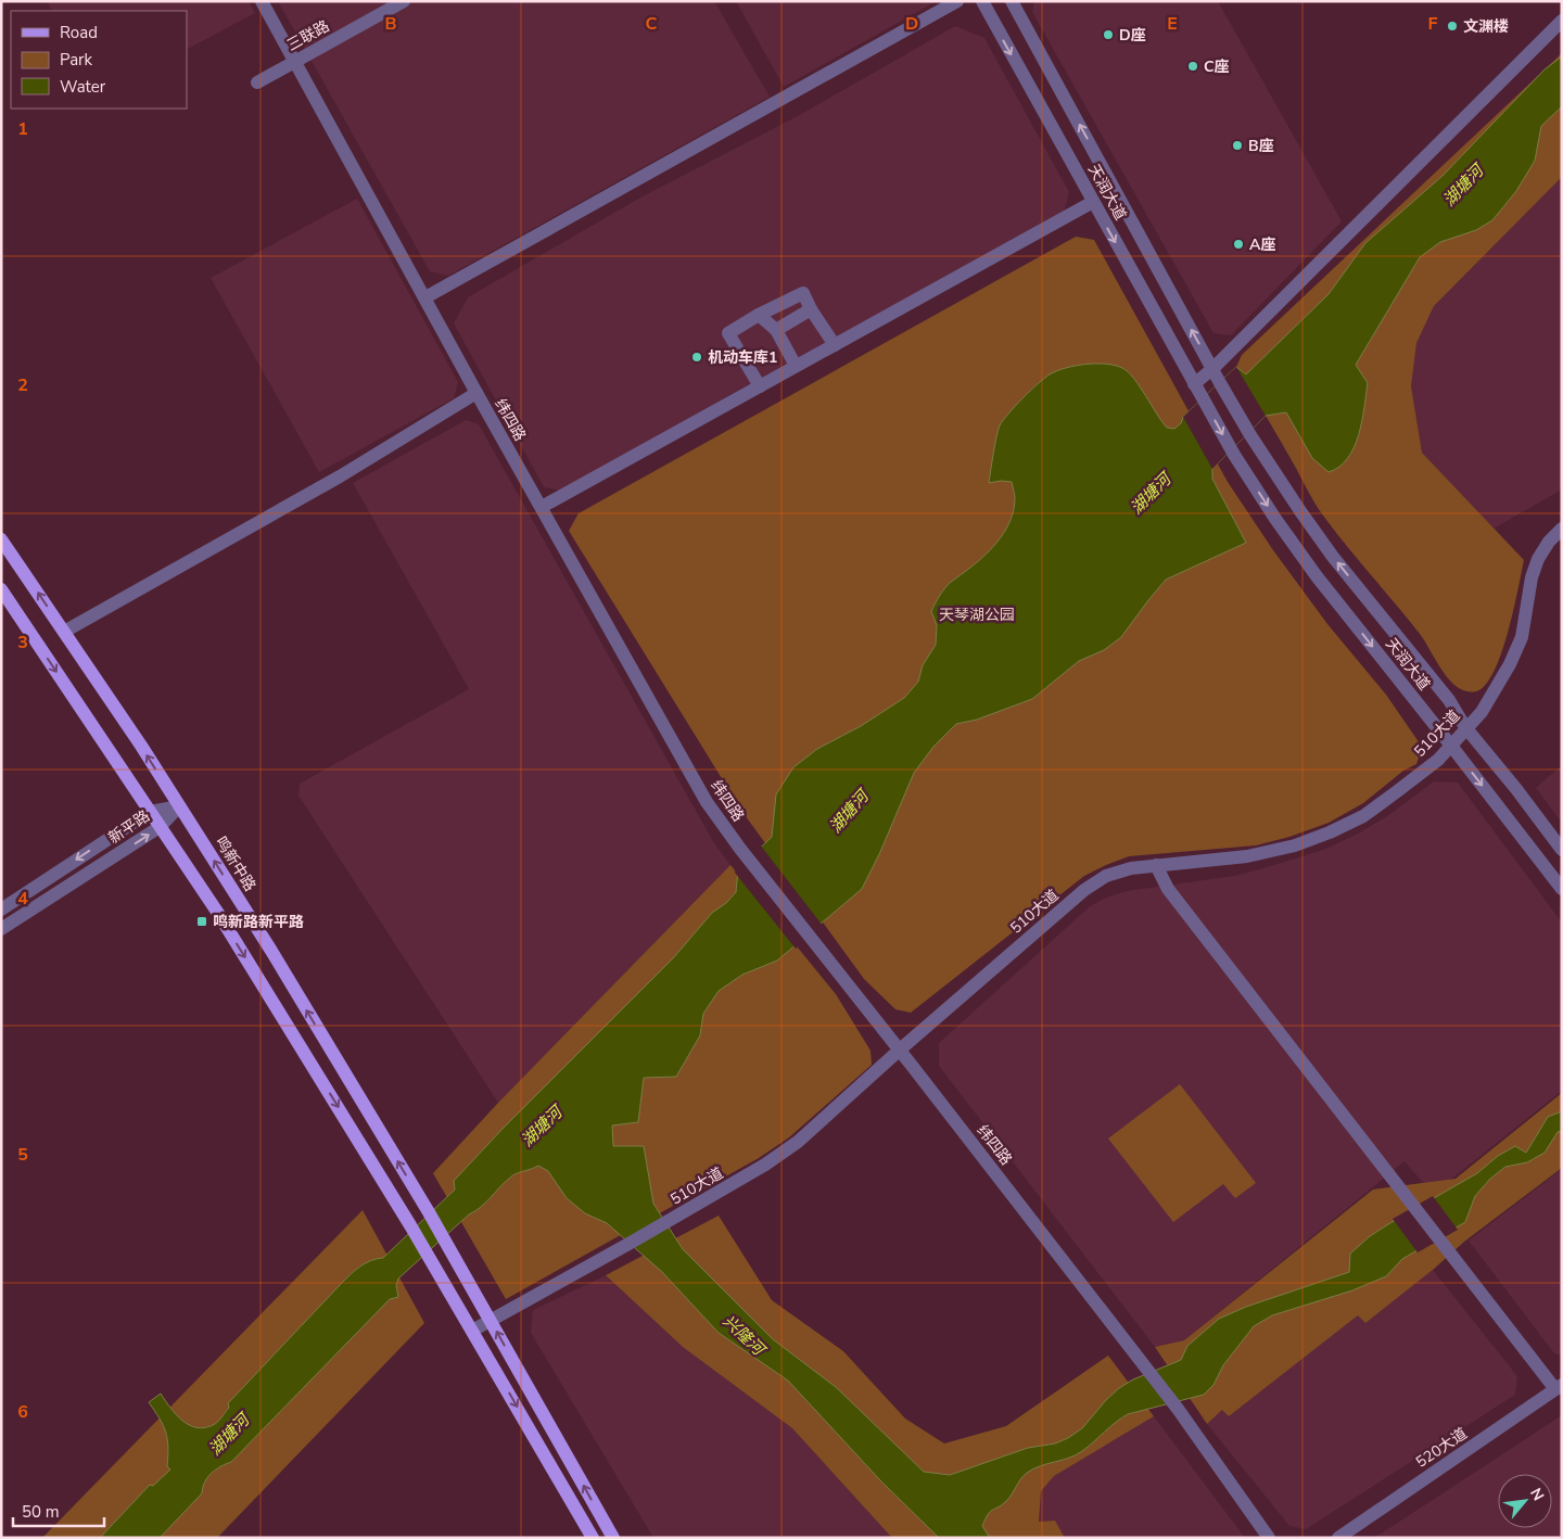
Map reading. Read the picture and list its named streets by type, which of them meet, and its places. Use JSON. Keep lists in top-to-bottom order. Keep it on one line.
{"streets":{"main road":["鸣新中路"],"street":["三联路","天润大道","纬四路","510大道","新平路","520大道"]},"crossings":[["三联路","纬四路"],["天润大道","510大道"],["纬四路","510大道"],["510大道","鸣新中路"],["新平路","鸣新中路"]],"water":["湖塘河","兴隆河"],"parks":["天琴湖公园"],"places":{"other":["文渊楼","D座","C座","B座","A座","机动车库1"],"transit":["鸣新路新平路"]},"legend":["Road","Park","Water"],"scale_bar":"50 m","north":"top right","grid":{"columns":["B","C","D","E","F"],"rows":["1","2","3","4","5","6"]}}
